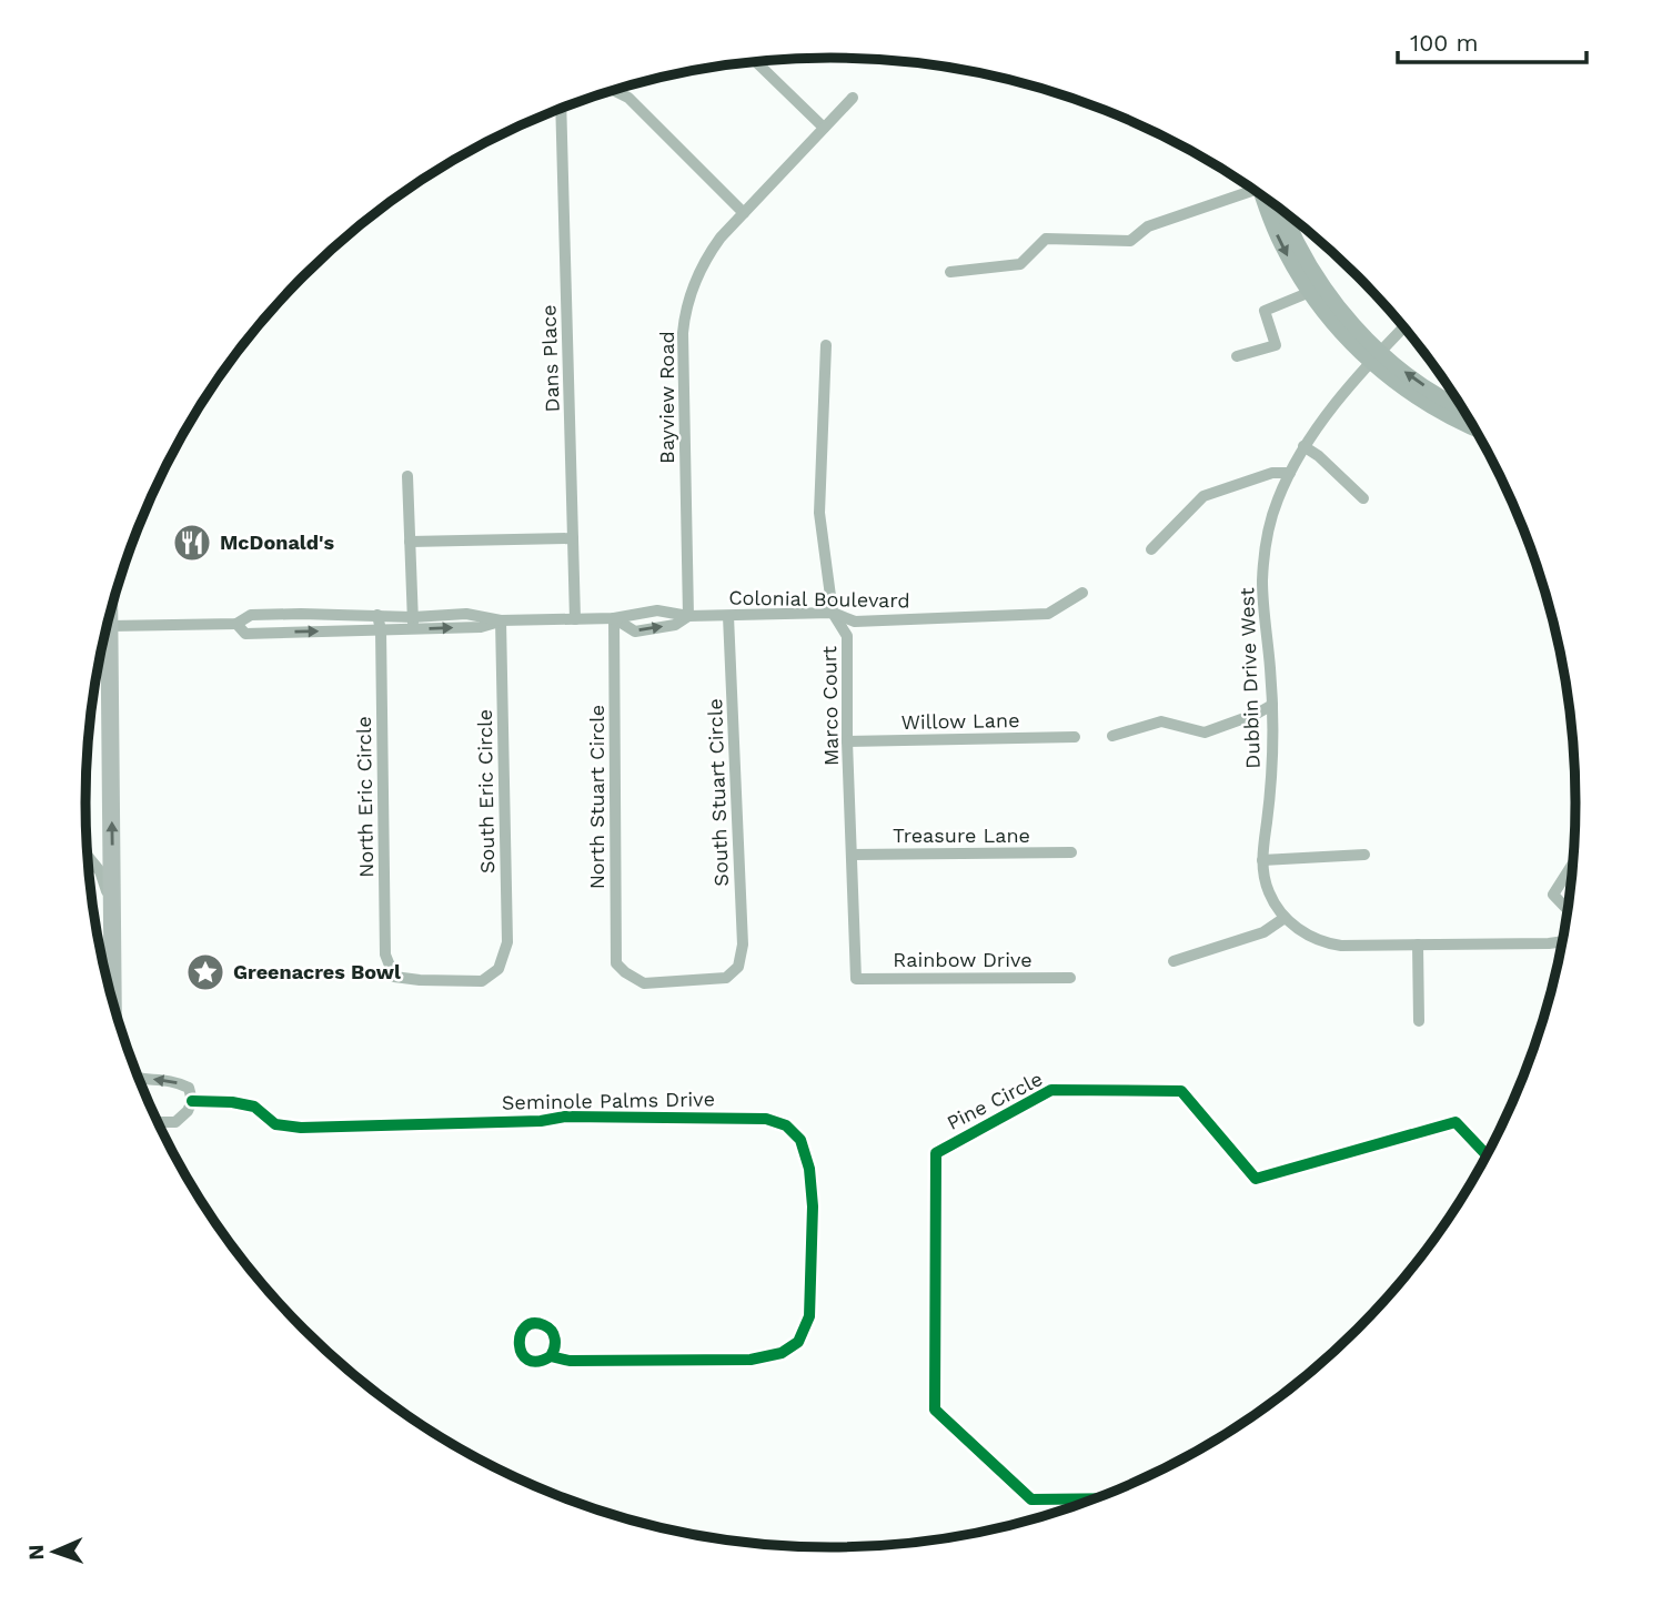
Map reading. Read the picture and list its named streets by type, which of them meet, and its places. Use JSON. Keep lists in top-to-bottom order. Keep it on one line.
{"streets":{"street":["Dans Place","Bayview Road","Colonial Boulevard","Dubbin Drive West","Marco Court","Willow Lane","South Eric Circle","South Stuart Circle","North Eric Circle","North Stuart Circle","Treasure Lane","Rainbow Drive","Seminole Palms Drive","Pine Circle"]},"crossings":[["Dans Place","Colonial Boulevard"],["Bayview Road","Colonial Boulevard"],["Colonial Boulevard","Marco Court"],["Colonial Boulevard","South Eric Circle"],["Colonial Boulevard","South Stuart Circle"],["Colonial Boulevard","North Stuart Circle"],["Marco Court","Willow Lane"],["Marco Court","Treasure Lane"],["Marco Court","Rainbow Drive"],["South Eric Circle","North Eric Circle"],["South Stuart Circle","North Stuart Circle"]],"places":{"restaurant":["McDonald's"],"place":["Greenacres Bowl"]},"scale_bar":"100 m","north":"left"}
